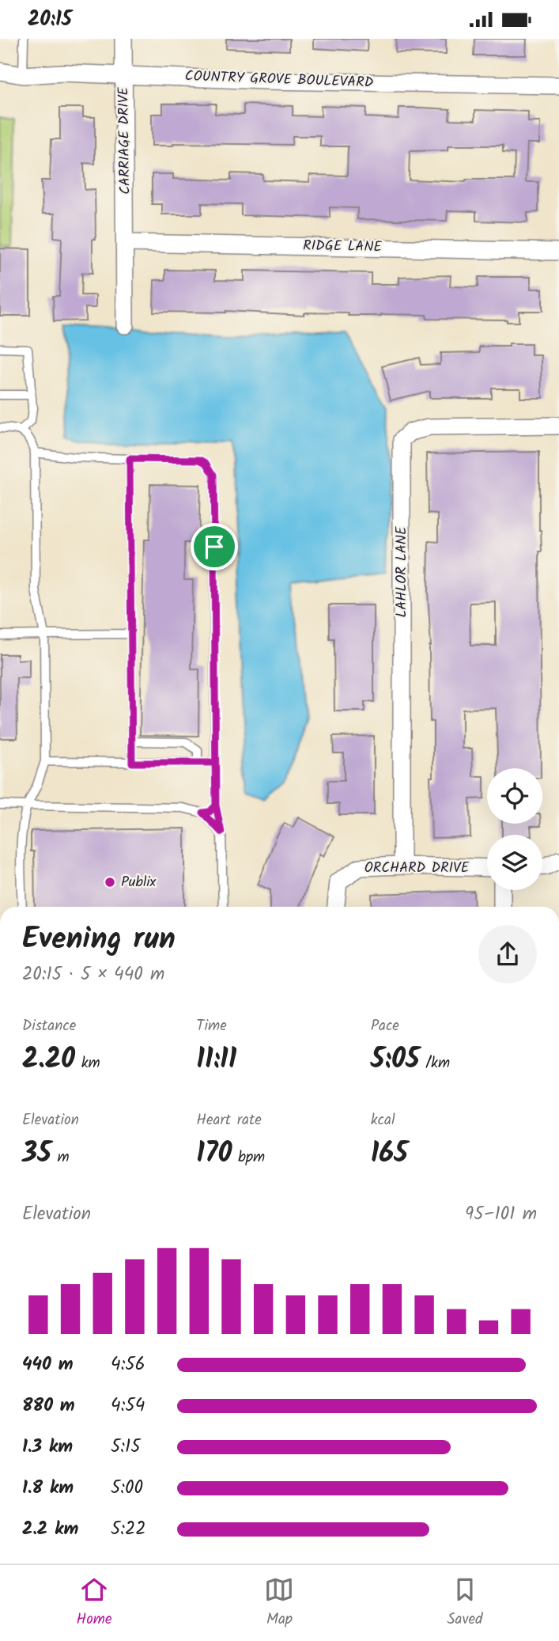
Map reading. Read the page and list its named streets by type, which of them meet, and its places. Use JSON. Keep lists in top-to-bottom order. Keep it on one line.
{"streets":{"street":["COUNTRY GROVE BOULEVARD","CARRIAGE DRIVE","RIDGE LANE","LAHLOR LANE","ORCHARD DRIVE"]},"crossings":[["COUNTRY GROVE BOULEVARD","CARRIAGE DRIVE"],["CARRIAGE DRIVE","RIDGE LANE"],["LAHLOR LANE","ORCHARD DRIVE"]],"places":["Publix"],"page":{"status":"20:15","heading":["Evening run","20:15 · 5 × 440 m"],"stats":[["Distance","2.20 km"],["Time","11:11"],["Pace","5:05 /km"],["Elevation","35 m"],["Heart rate","170 bpm"],["kcal","165"]],"chart":["Elevation","95–101 m"],"list":[{"name":"440 m","note":"4:56"},{"name":"880 m","note":"4:54"},{"name":"1.3 km","note":"5:15"},{"name":"1.8 km","note":"5:00"},{"name":"2.2 km","note":"5:22"}],"tabs":["Home","Map","Saved"]}}
